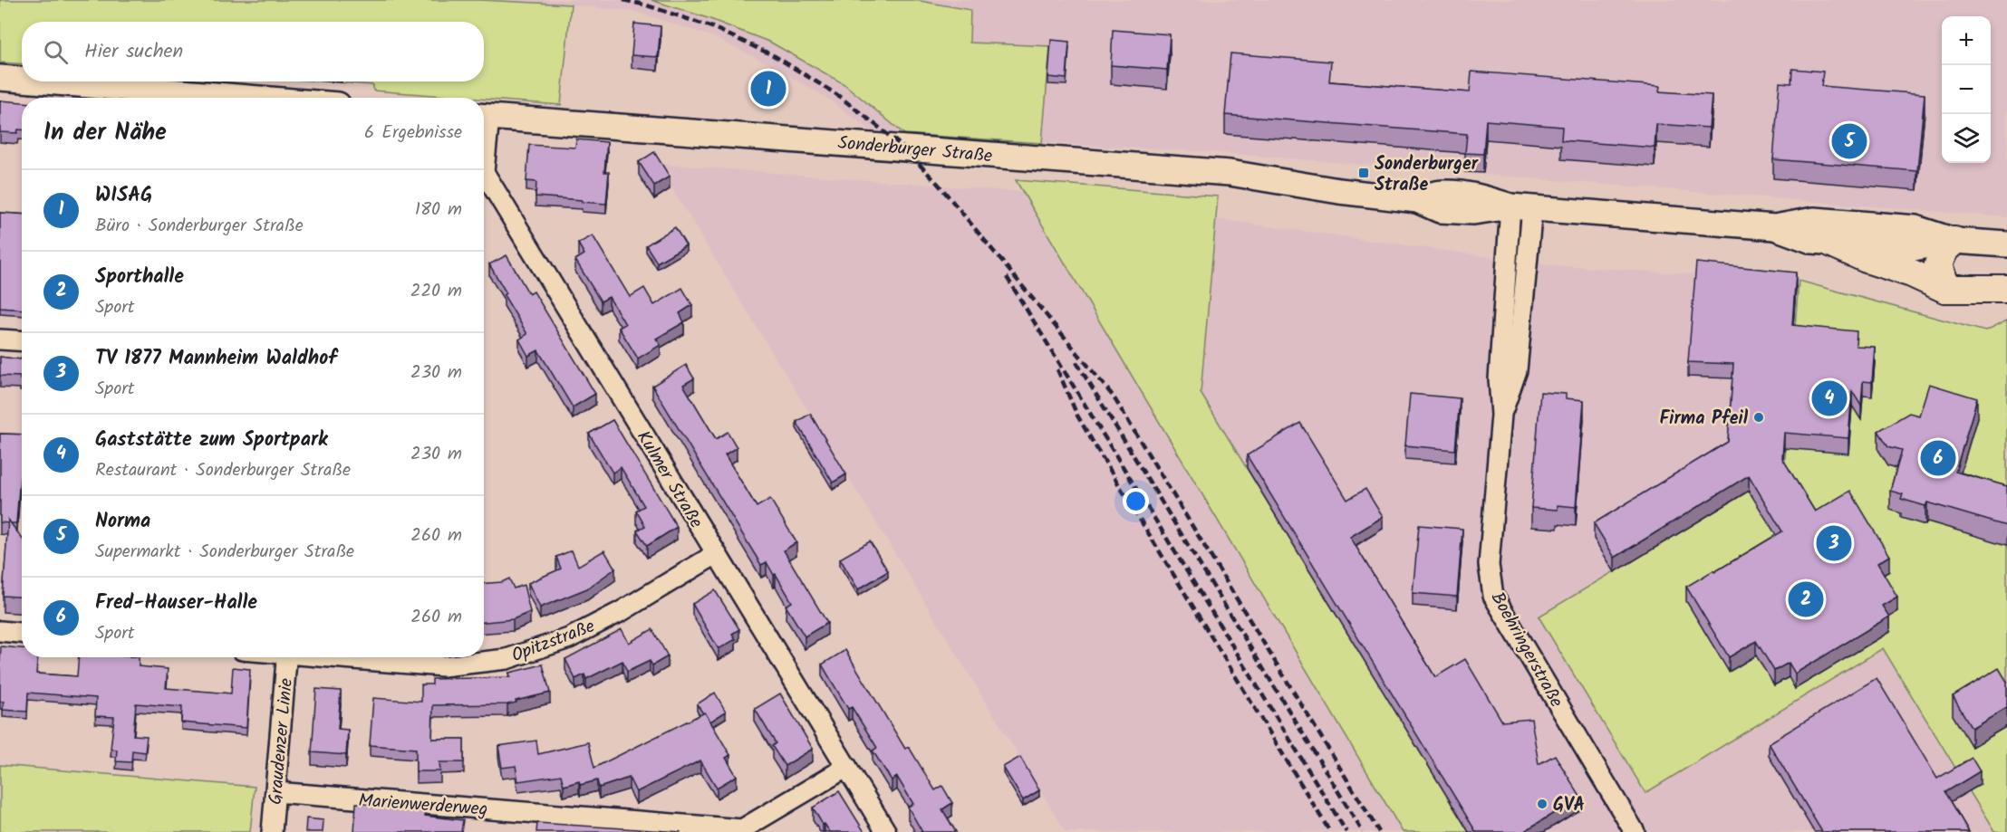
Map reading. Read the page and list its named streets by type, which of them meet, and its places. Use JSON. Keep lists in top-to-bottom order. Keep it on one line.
{"streets":{"street":["Sonderburger Straße","Kulmer Straße","Opitzstraße","Boehringerstraße","Graudenzer Linie","Marienwerderweg"]},"crossings":[["Sonderburger Straße","Boehringerstraße"],["Kulmer Straße","Opitzstraße"],["Kulmer Straße","Marienwerderweg"],["Graudenzer Linie","Marienwerderweg"]],"places":{"transit":["Sonderburger Straße"],"other":["Firma Pfeil","GVA"]},"page":{"map_buttons":["+","−"],"search":"Hier suchen","pins":["1","5","4","6","3","2"],"heading":["In der Nähe","6 Ergebnisse"],"list":[{"mark":"1","name":"WISAG","note":"Büro · Sonderburger Straße","value":"180 m"},{"mark":"2","name":"Sporthalle","note":"Sport","value":"220 m"},{"mark":"3","name":"TV 1877 Mannheim Waldhof","note":"Sport","value":"230 m"},{"mark":"4","name":"Gaststätte zum Sportpark","note":"Restaurant · Sonderburger Straße","value":"230 m"},{"mark":"5","name":"Norma","note":"Supermarkt · Sonderburger Straße","value":"260 m"},{"mark":"6","name":"Fred-Hauser-Halle","note":"Sport","value":"260 m"}]}}
